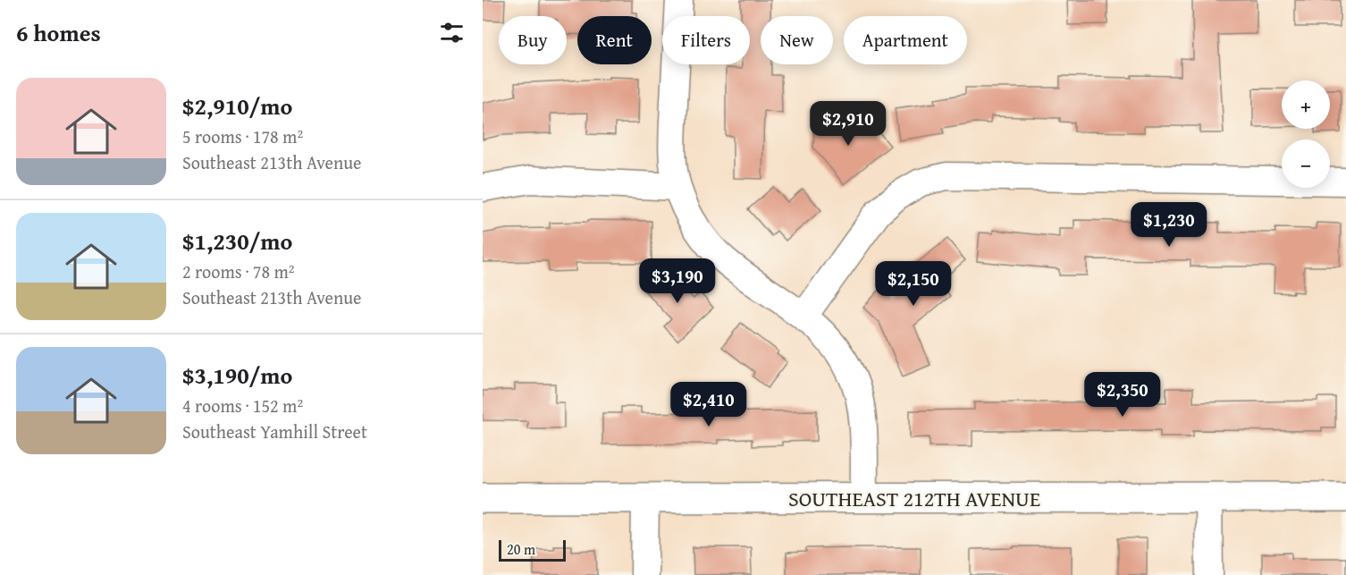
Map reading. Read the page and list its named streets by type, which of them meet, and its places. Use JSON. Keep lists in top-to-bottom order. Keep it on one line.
{"streets":{"street":["SOUTHEAST 212TH AVENUE"]},"scale_bar":"20 m","page":{"heading":"6 homes","chip":["Buy","Rent","Filters","New","Apartment"],"list":[{"name":"$2,910/mo","note":"5 rooms · 178 m² · Southeast 213th Avenue"},{"name":"$1,230/mo","note":"2 rooms · 78 m² · Southeast 213th Avenue"},{"name":"$3,190/mo","note":"4 rooms · 152 m² · Southeast Yamhill Street"}],"map_buttons":["+","−"],"price":["$2,910","$1,230","$3,190","$2,150","$2,350","$2,410"],"scale":"20 m"}}
